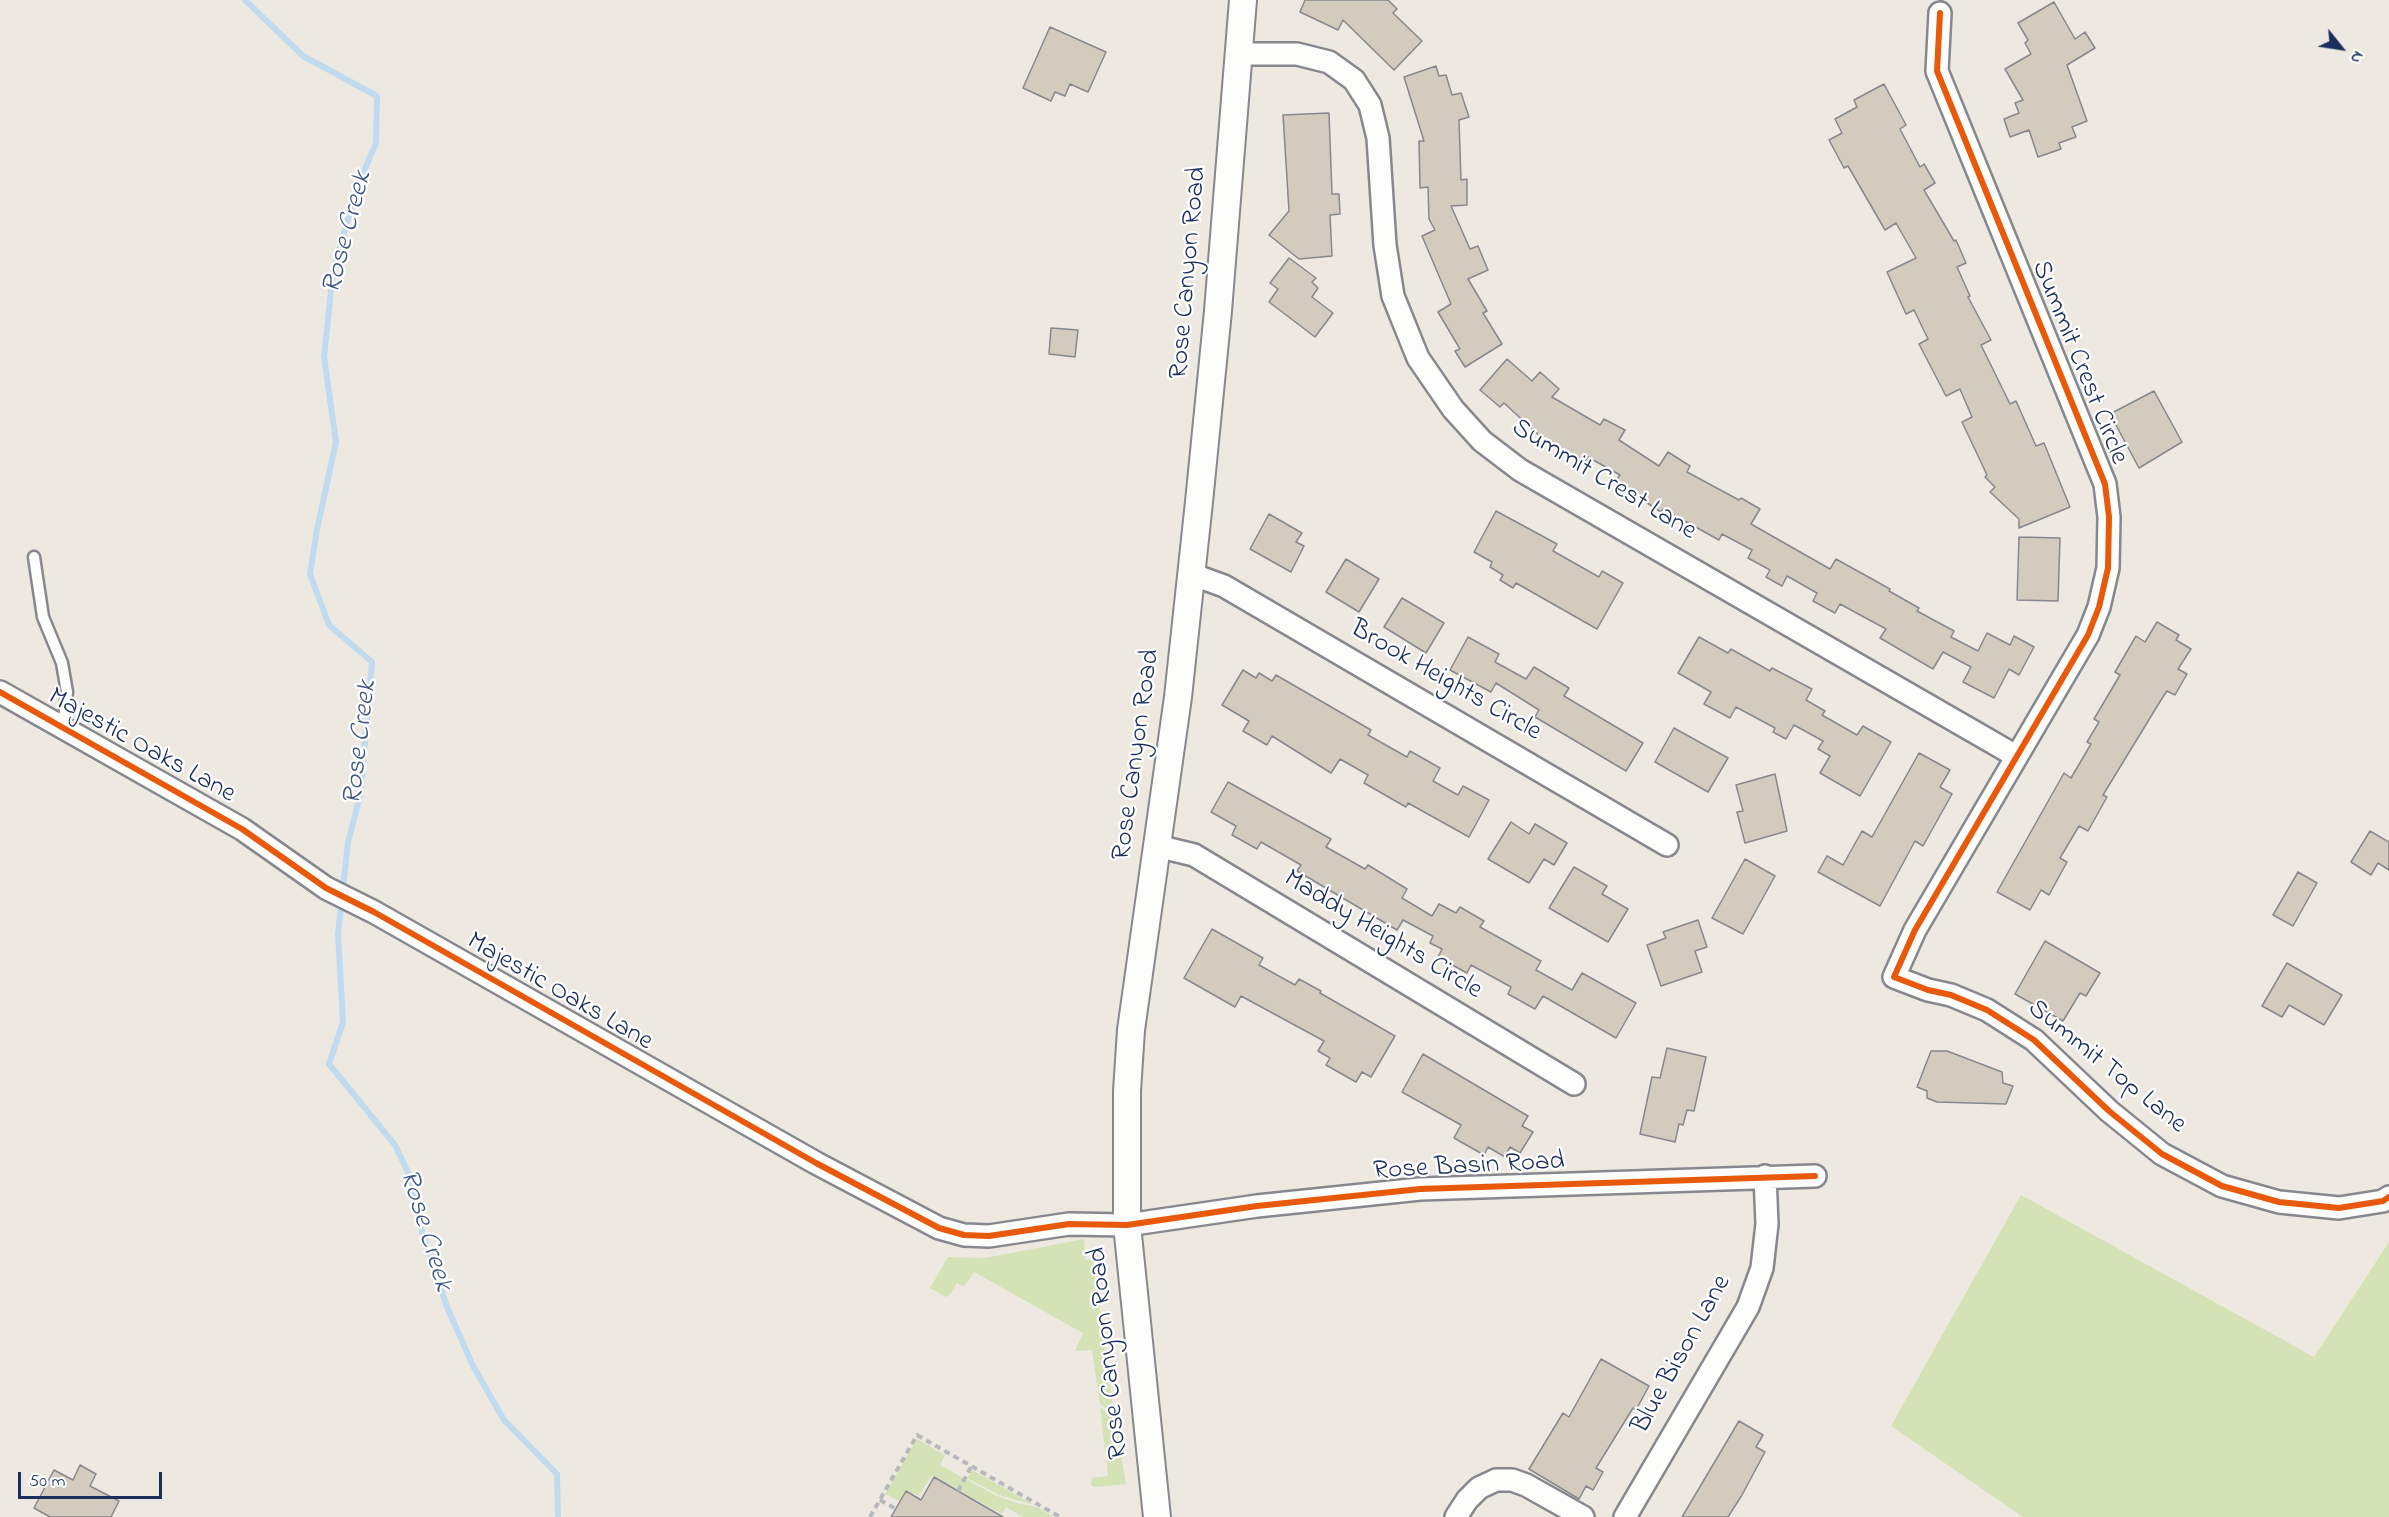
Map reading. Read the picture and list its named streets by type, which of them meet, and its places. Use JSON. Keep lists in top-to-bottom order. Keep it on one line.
{"streets":{"street":["Rose Canyon Road","Summit Crest Circle","Summit Crest Lane","Brook Heights Circle","Majestic Oaks Lane","Maddy Heights Circle","Summit Top Lane","Rose Basin Road","Blue Bison Lane"]},"crossings":[["Rose Canyon Road","Summit Crest Lane"],["Rose Canyon Road","Brook Heights Circle"],["Rose Canyon Road","Majestic Oaks Lane"],["Rose Canyon Road","Maddy Heights Circle"],["Rose Canyon Road","Rose Basin Road"],["Summit Crest Circle","Summit Crest Lane"],["Summit Crest Circle","Summit Top Lane"],["Summit Crest Lane","Summit Top Lane"],["Majestic Oaks Lane","Rose Basin Road"],["Rose Basin Road","Blue Bison Lane"]],"water":["Rose Creek"],"scale_bar":"50 m","north":"bottom right"}
